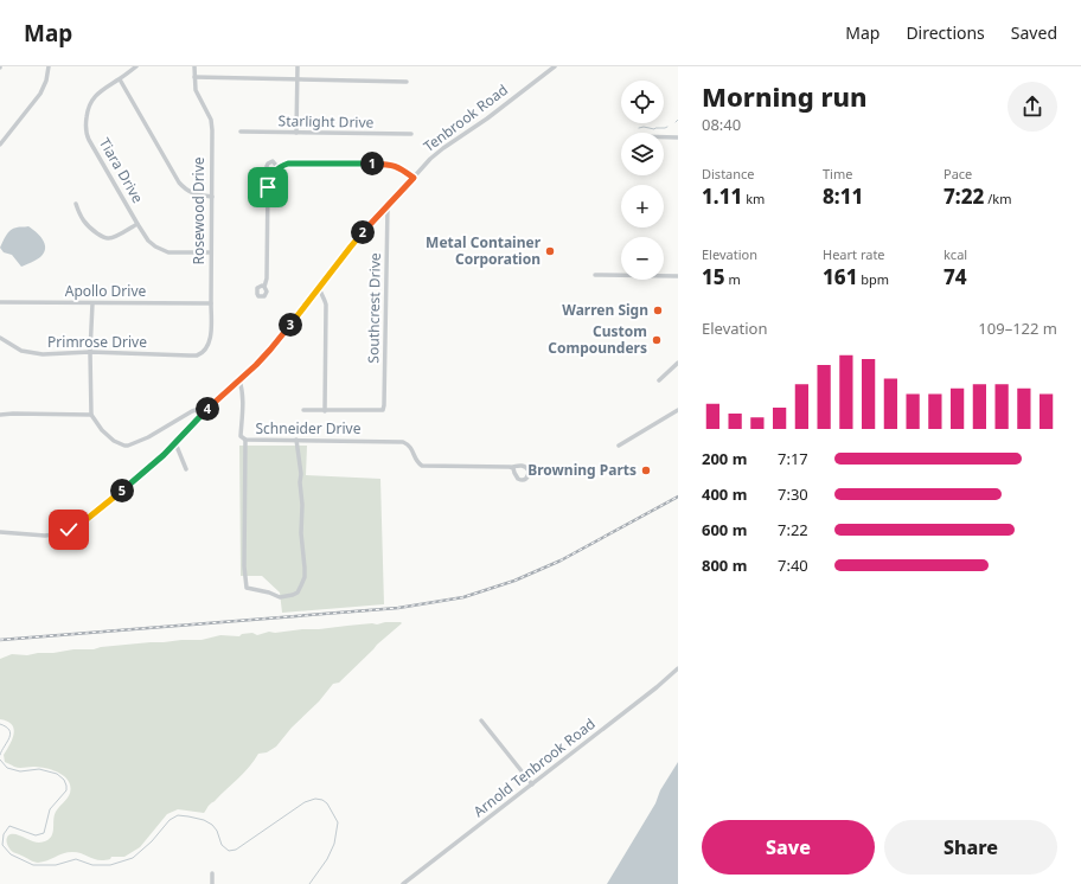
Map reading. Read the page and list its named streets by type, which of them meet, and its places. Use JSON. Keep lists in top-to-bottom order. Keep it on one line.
{"streets":{"street":["Tenbrook Road","Starlight Drive","Tiara Drive","Rosewood Drive","Apollo Drive","Southcrest Drive","Primrose Drive","Schneider Drive","Arnold Tenbrook Road"]},"crossings":[["Tenbrook Road","Southcrest Drive"],["Tenbrook Road","Schneider Drive"],["Tiara Drive","Rosewood Drive"],["Rosewood Drive","Apollo Drive"],["Rosewood Drive","Primrose Drive"]],"places":["Metal Container Corporation","Warren Sign","Custom Compounders","Browning Parts"],"page":{"header":"Map","nav":["Map","Directions","Saved"],"heading":["Morning run","08:40"],"map_buttons":["+","−"],"stats":[["Distance","1.11 km"],["Time","8:11"],["Pace","7:22 /km"],["Elevation","15 m"],["Heart rate","161 bpm"],["kcal","74"]],"pins":["1","2","3","4","5"],"chart":["Elevation","109–122 m"],"list":[{"name":"200 m","note":"7:17"},{"name":"400 m","note":"7:30"},{"name":"600 m","note":"7:22"},{"name":"800 m","note":"7:40"}],"buttons":["Save","Share"]}}
